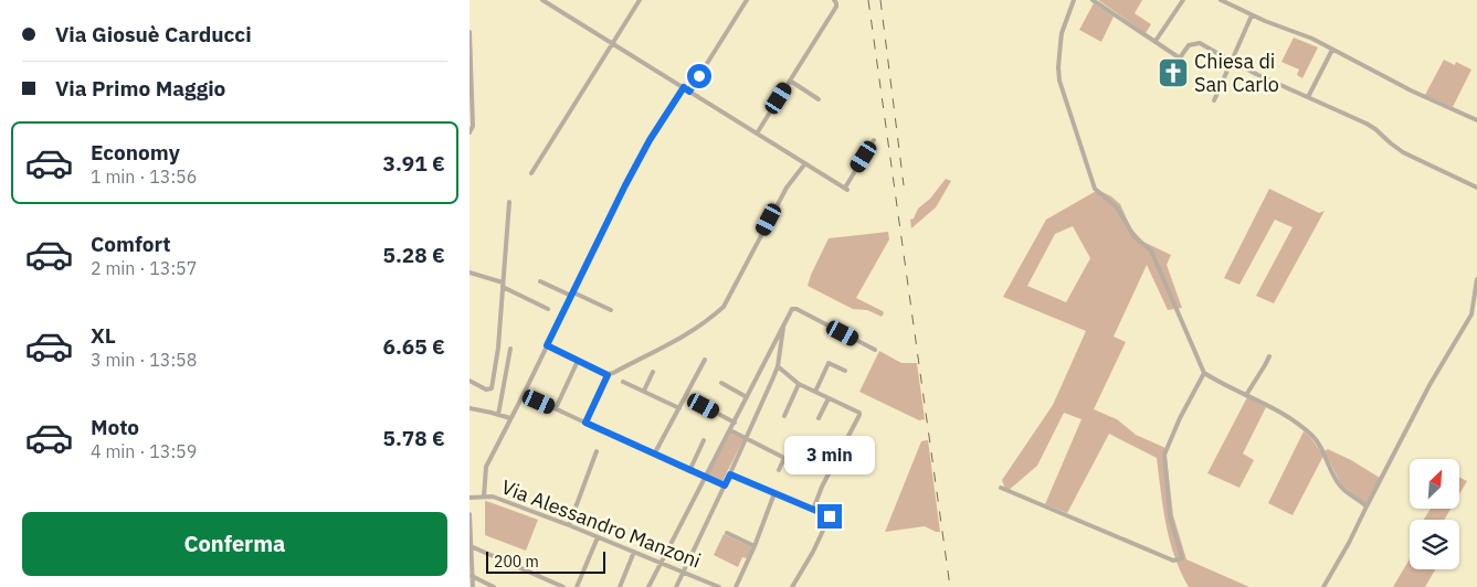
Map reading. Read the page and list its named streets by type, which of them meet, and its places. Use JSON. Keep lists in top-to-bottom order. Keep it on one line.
{"streets":{"street":["Via Alessandro Manzoni"]},"places":{"church":["Chiesa di San Carlo"]},"scale_bar":"200 m","north":"top right","page":{"banner":["Via Giosuè Carducci","Via Primo Maggio"],"list":[{"name":"Economy","note":"1 min · 13:56","value":"3.91 €"},{"name":"Comfort","note":"2 min · 13:57","value":"5.28 €"},{"name":"XL","note":"3 min · 13:58","value":"6.65 €"},{"name":"Moto","note":"4 min · 13:59","value":"5.78 €"}],"bubble":"3 min","buttons":"Conferma","scale":"200 m"}}
